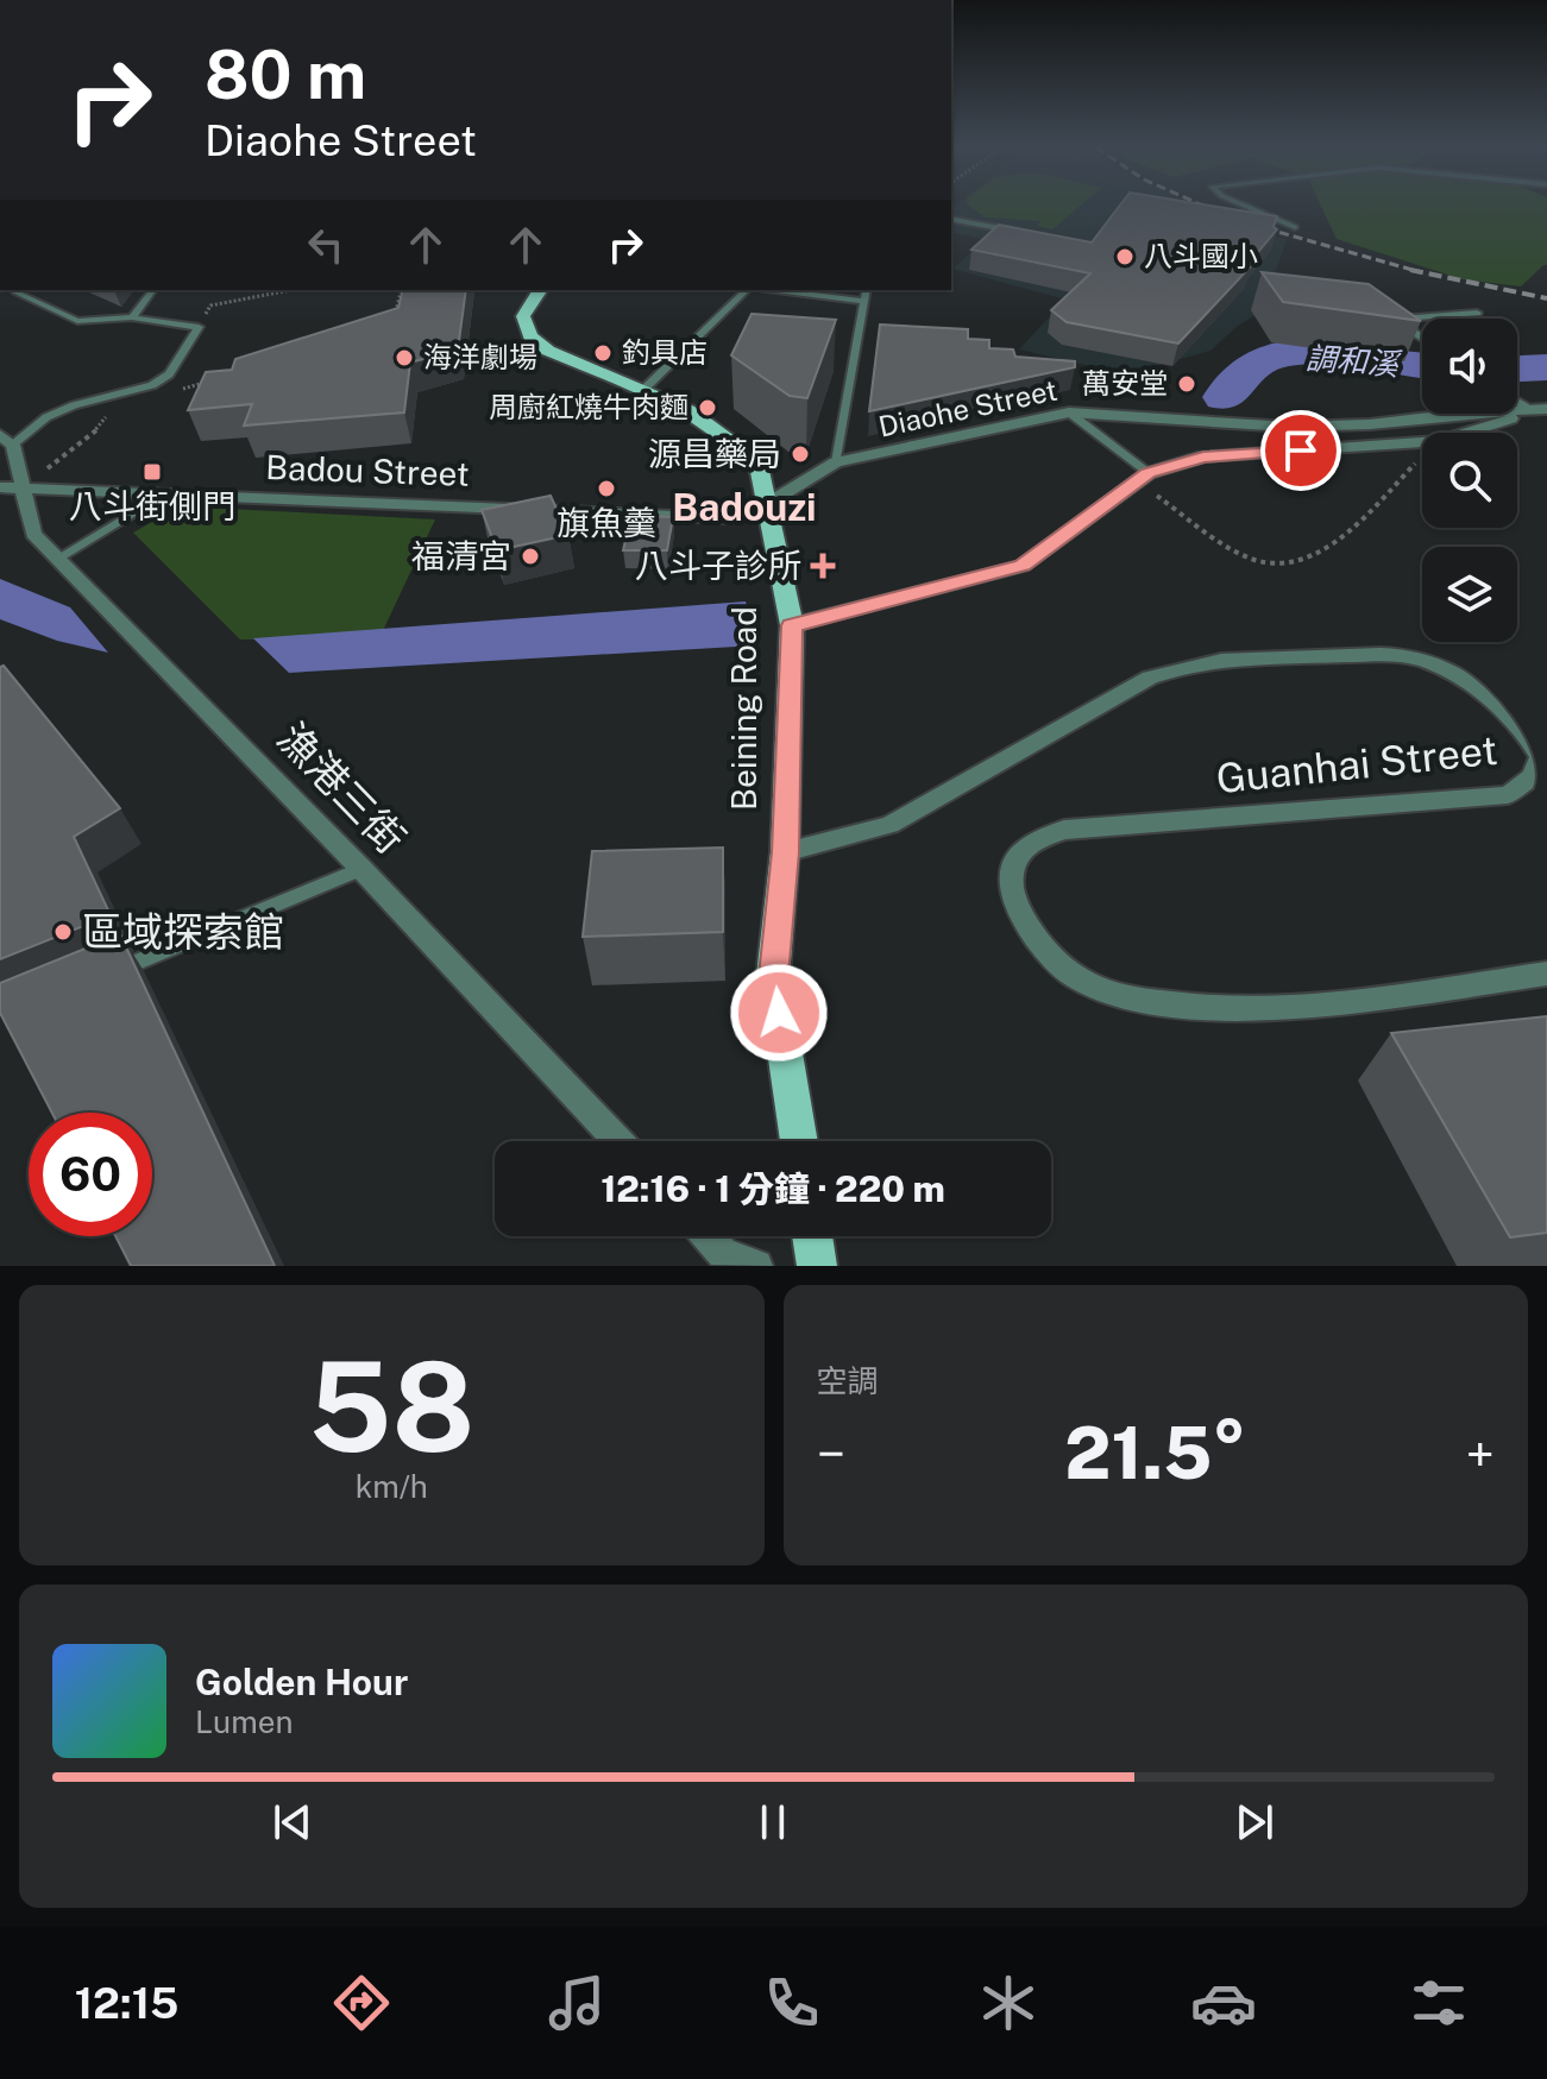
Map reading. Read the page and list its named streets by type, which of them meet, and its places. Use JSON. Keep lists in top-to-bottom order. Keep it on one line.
{"streets":{"main road":["Beining Road"],"street":["Diaohe Street","Badou Street","Guanhai Street","漁港三街"]},"crossings":[["Diaohe Street","Badou Street"],["Diaohe Street","Beining Road"],["Badou Street","Beining Road"],["Badou Street","漁港三街"],["Beining Road","Guanhai Street"]],"districts":["Badouzi"],"water":["調和溪"],"places":{"other":["八斗國小","釣具店","海洋劇場","萬安堂","周廚紅燒牛肉麵","源昌藥局","旗魚羹","福清宮","區域探索館"],"transit":["八斗街側門"],"health":["八斗子診所"]},"page":{"turn":["80 m","Diaohe Street"],"limit":"60","trip":"12:16 · 1 分鐘 · 220 m","tile":[["58","km/h"],"空調"],"heat":["−","21.5°","+"],"song":["Golden Hour","Lumen"],"tabs":"12:15"}}
